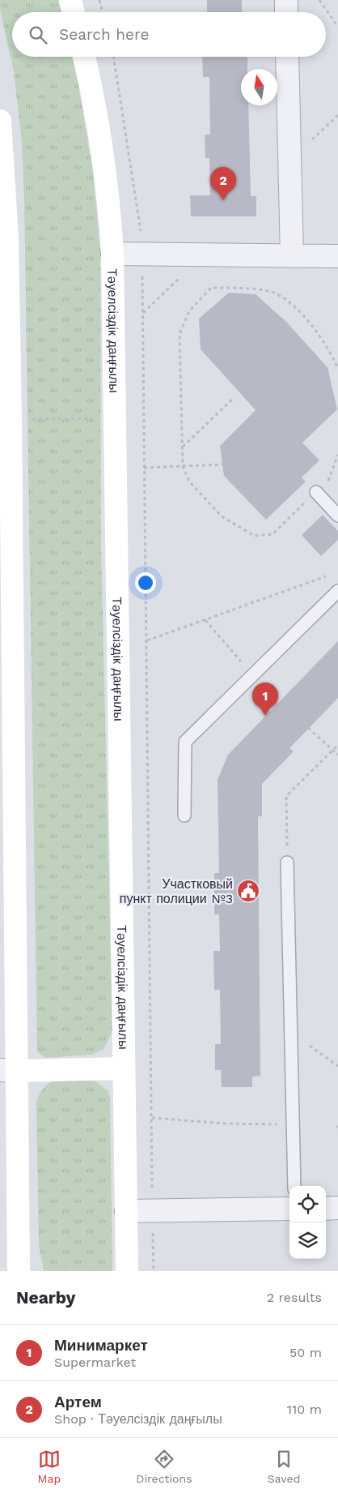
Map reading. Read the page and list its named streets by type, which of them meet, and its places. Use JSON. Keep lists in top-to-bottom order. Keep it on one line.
{"streets":{"street":["Тәуелсіздік даңғылы"]},"places":{"public building":["Участковый пункт полиции №3"]},"north":"top","page":{"search":"Search here","pins":["2","1"],"heading":["Nearby","2 results"],"list":[{"mark":"1","name":"Минимаркет","note":"Supermarket","value":"50 m"},{"mark":"2","name":"Артем","note":"Shop · Тәуелсіздік даңғылы","value":"110 m"}],"nav":["Map","Directions","Saved"]}}
